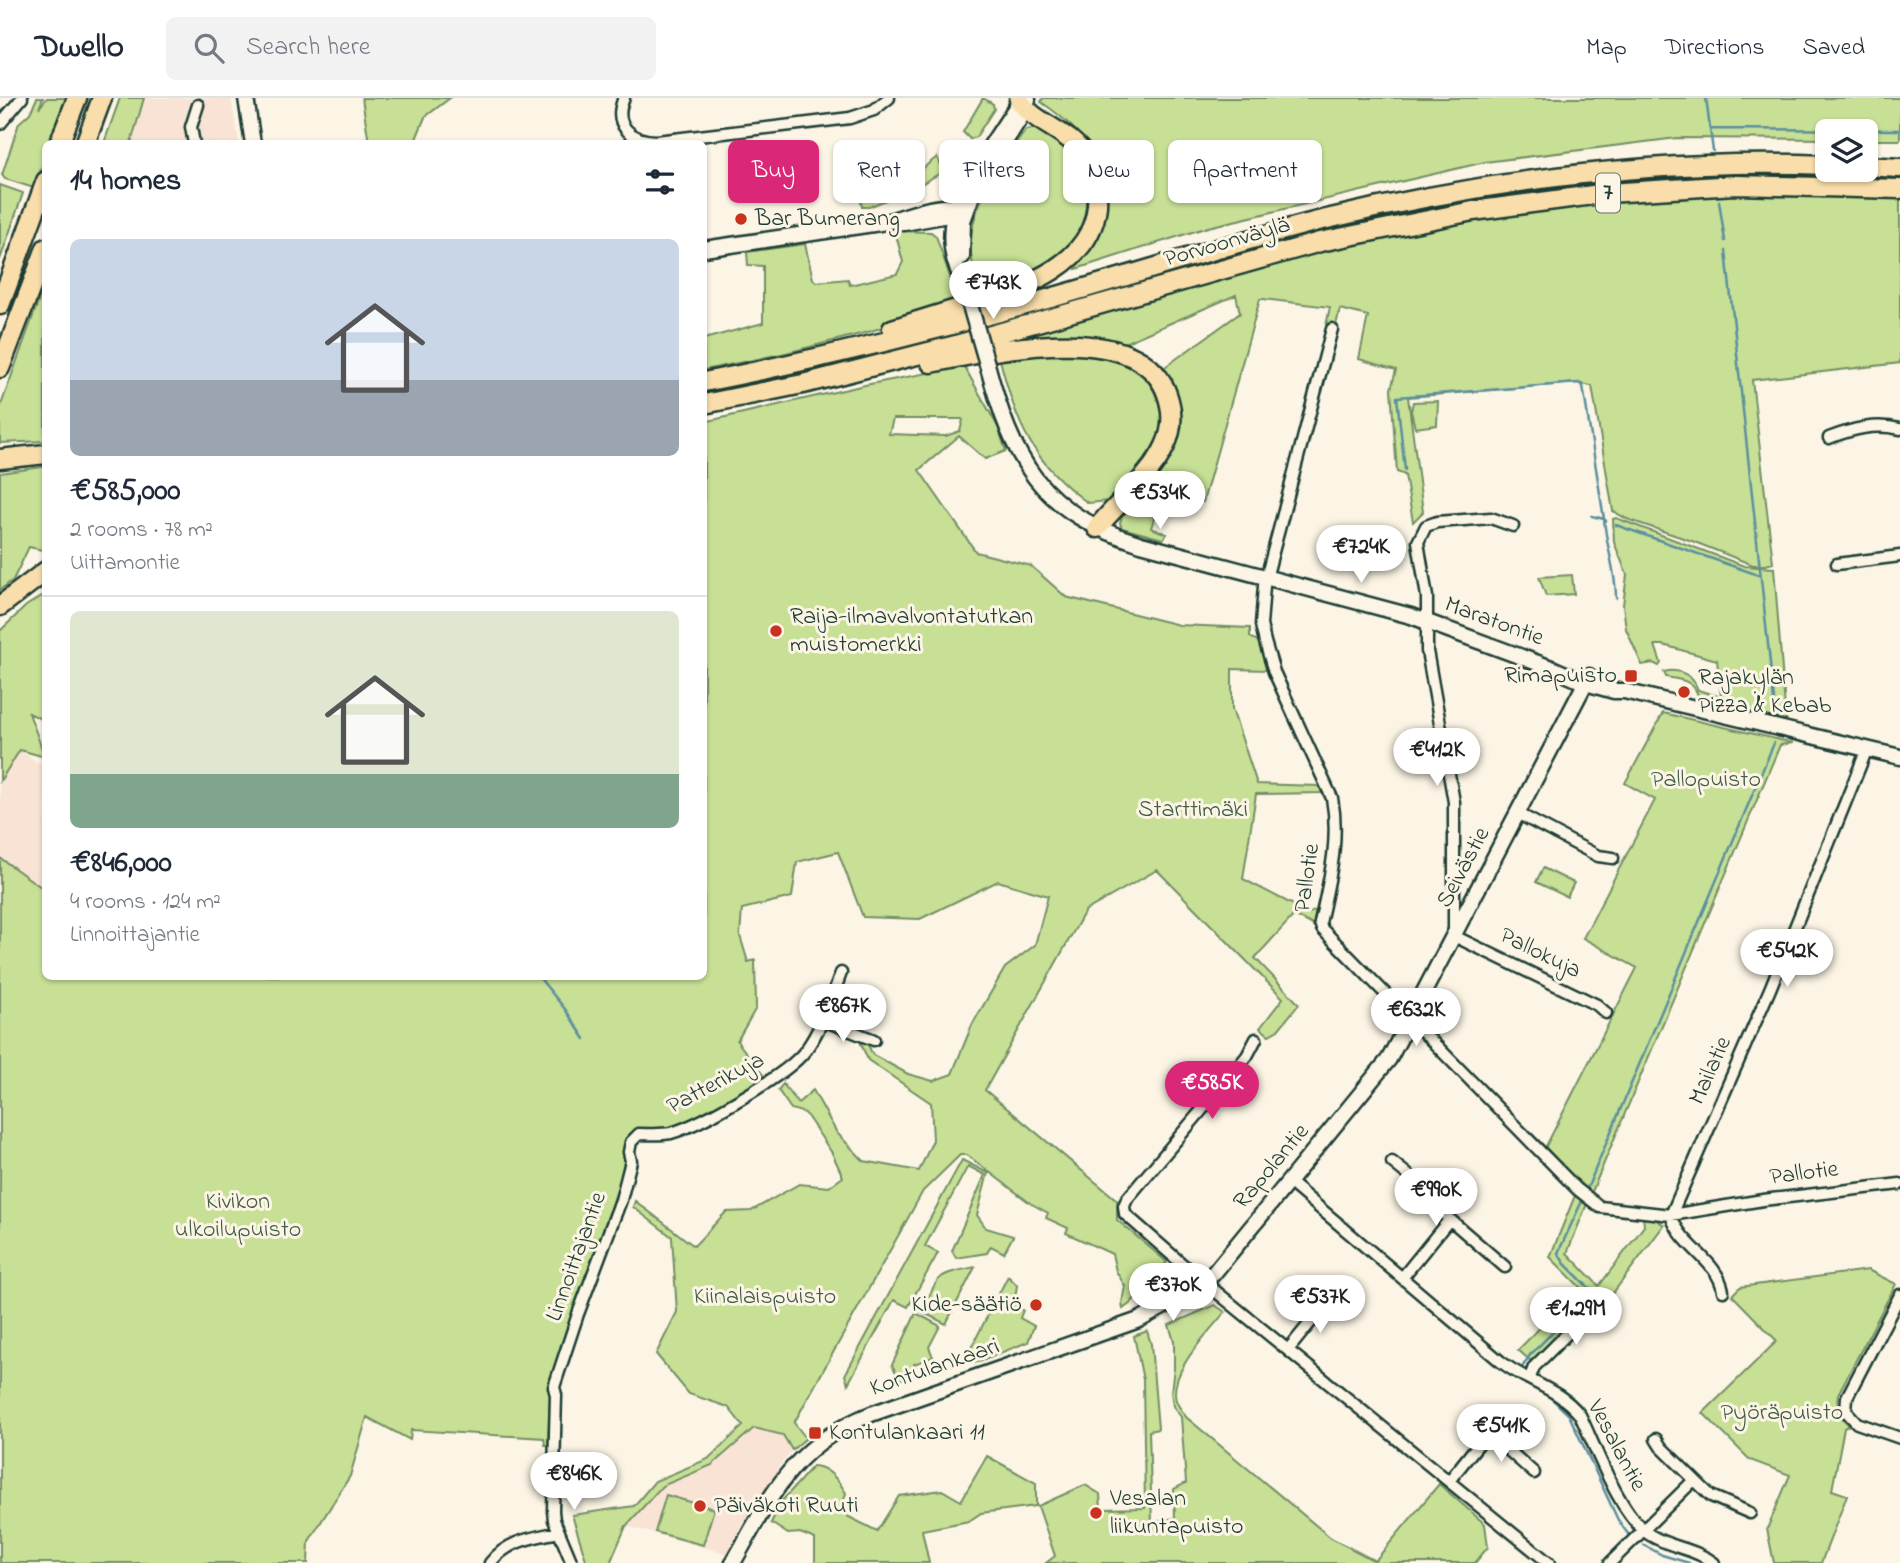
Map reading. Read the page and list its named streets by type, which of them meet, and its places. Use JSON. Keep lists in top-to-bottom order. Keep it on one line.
{"streets":{"highway":["7","Porvoonväylä"],"main road":["Maratontie","Seivästie","Rapolantie","Kontulankaari"],"street":["Pallotie","Pallokuja","Mailatie","Patterikuja","Linnoittajantie","Vesalantie"]},"crossings":[["Maratontie","Seivästie"],["Maratontie","Pallotie"],["Maratontie","Mailatie"],["Seivästie","Pallotie"],["Seivästie","Pallokuja"],["Seivästie","Rapolantie"],["Pallotie","Mailatie"],["Patterikuja","Linnoittajantie"],["Rapolantie","Kontulankaari"],["Rapolantie","Vesalantie"]],"parks":["Pallopuisto","Starttimäki","Kivikon ulkoilupuisto","Kiinalaispuisto","Pyöräpuisto"],"places":{"other":["Bar Bumerang","Raija-ilmavalvontatutkan muistomerkki","Rajakylän Pizza & Kebab","Kide-säätiö","Päiväkoti Ruuti","Vesalan liikuntapuisto"],"transit":["Rimapuisto","Kontulankaari 11"]},"page":{"header":"Dwello","search":"Search here","nav":["Map","Directions","Saved"],"chip":["Buy","Rent","Filters","New","Apartment"],"heading":"14 homes","list":[{"name":"€585,000","note":"2 rooms · 78 m² · Uittamontie"},{"name":"€846,000","note":"4 rooms · 124 m² · Linnoittajantie"}],"price":["€743K","€534K","€724K","€412K","€542K","€867K","€632K","€585K","€990K","€370K","€537K","€1.29M","€541K","€846K"]}}
